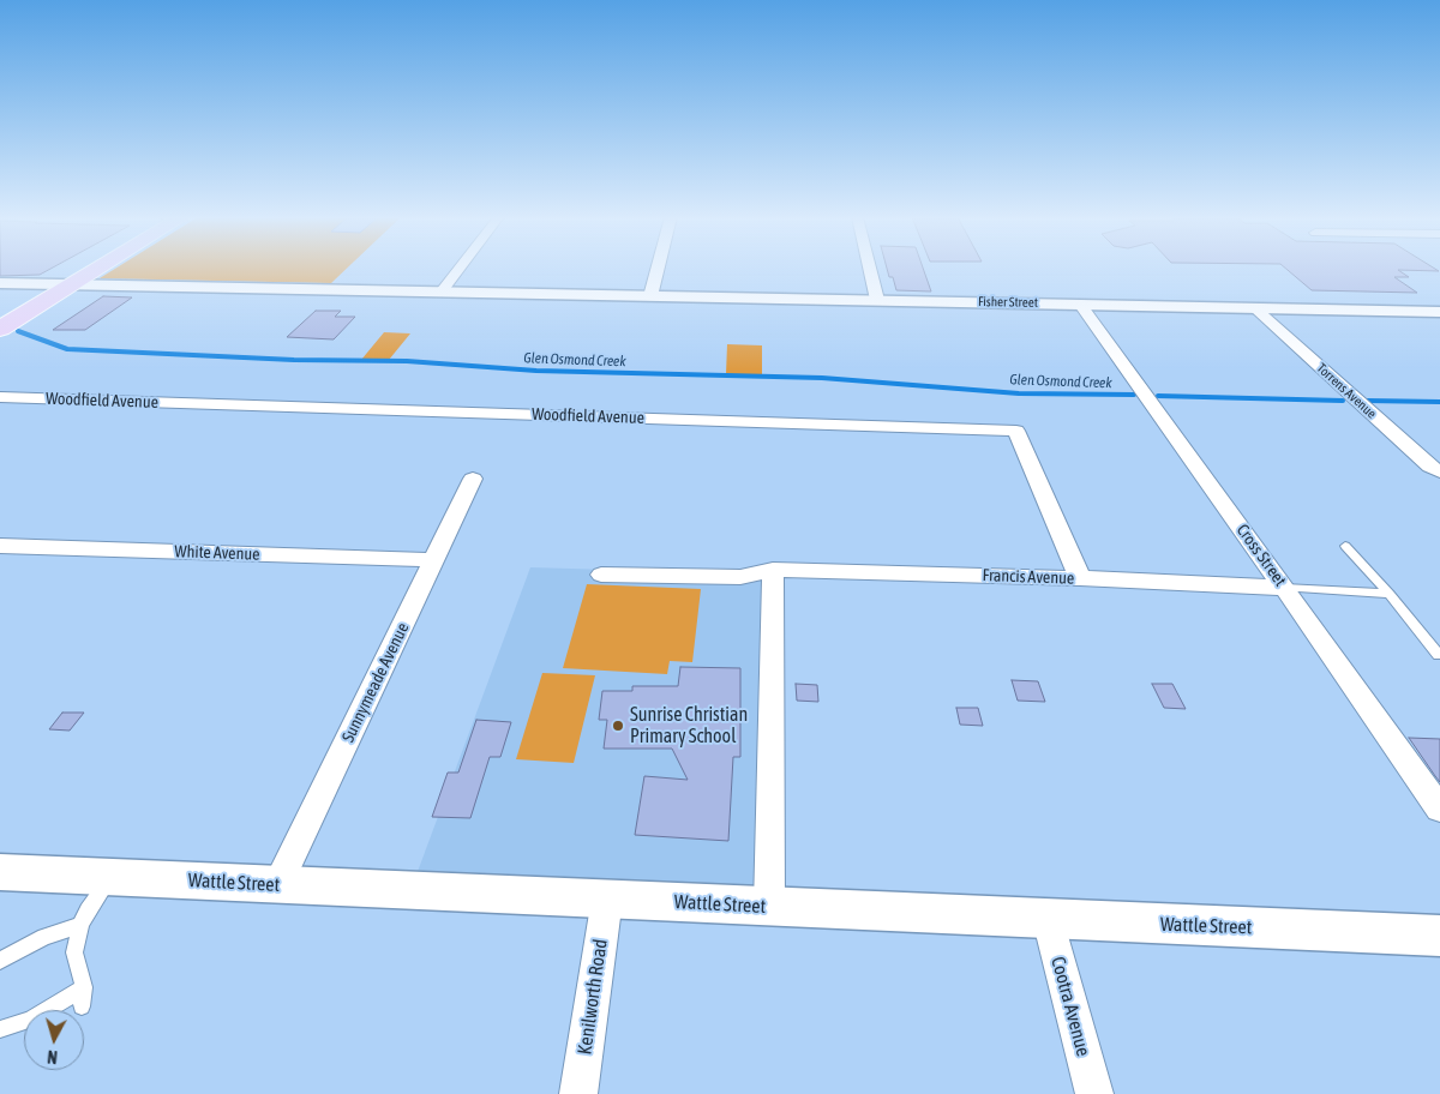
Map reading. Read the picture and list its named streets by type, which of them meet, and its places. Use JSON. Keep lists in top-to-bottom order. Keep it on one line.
{"streets":{"street":["Fisher Street","Torrens Avenue","Woodfield Avenue","White Avenue","Cross Street","Francis Avenue","Sunnymeade Avenue","Wattle Street","Kenilworth Road","Cootra Avenue"]},"crossings":[["Fisher Street","Torrens Avenue"],["Fisher Street","Cross Street"],["Woodfield Avenue","Francis Avenue"],["White Avenue","Sunnymeade Avenue"],["Cross Street","Francis Avenue"],["Sunnymeade Avenue","Wattle Street"],["Wattle Street","Kenilworth Road"],["Wattle Street","Cootra Avenue"]],"water":["Glen Osmond Creek"],"places":["Sunrise Christian Primary School"],"north":"bottom"}
